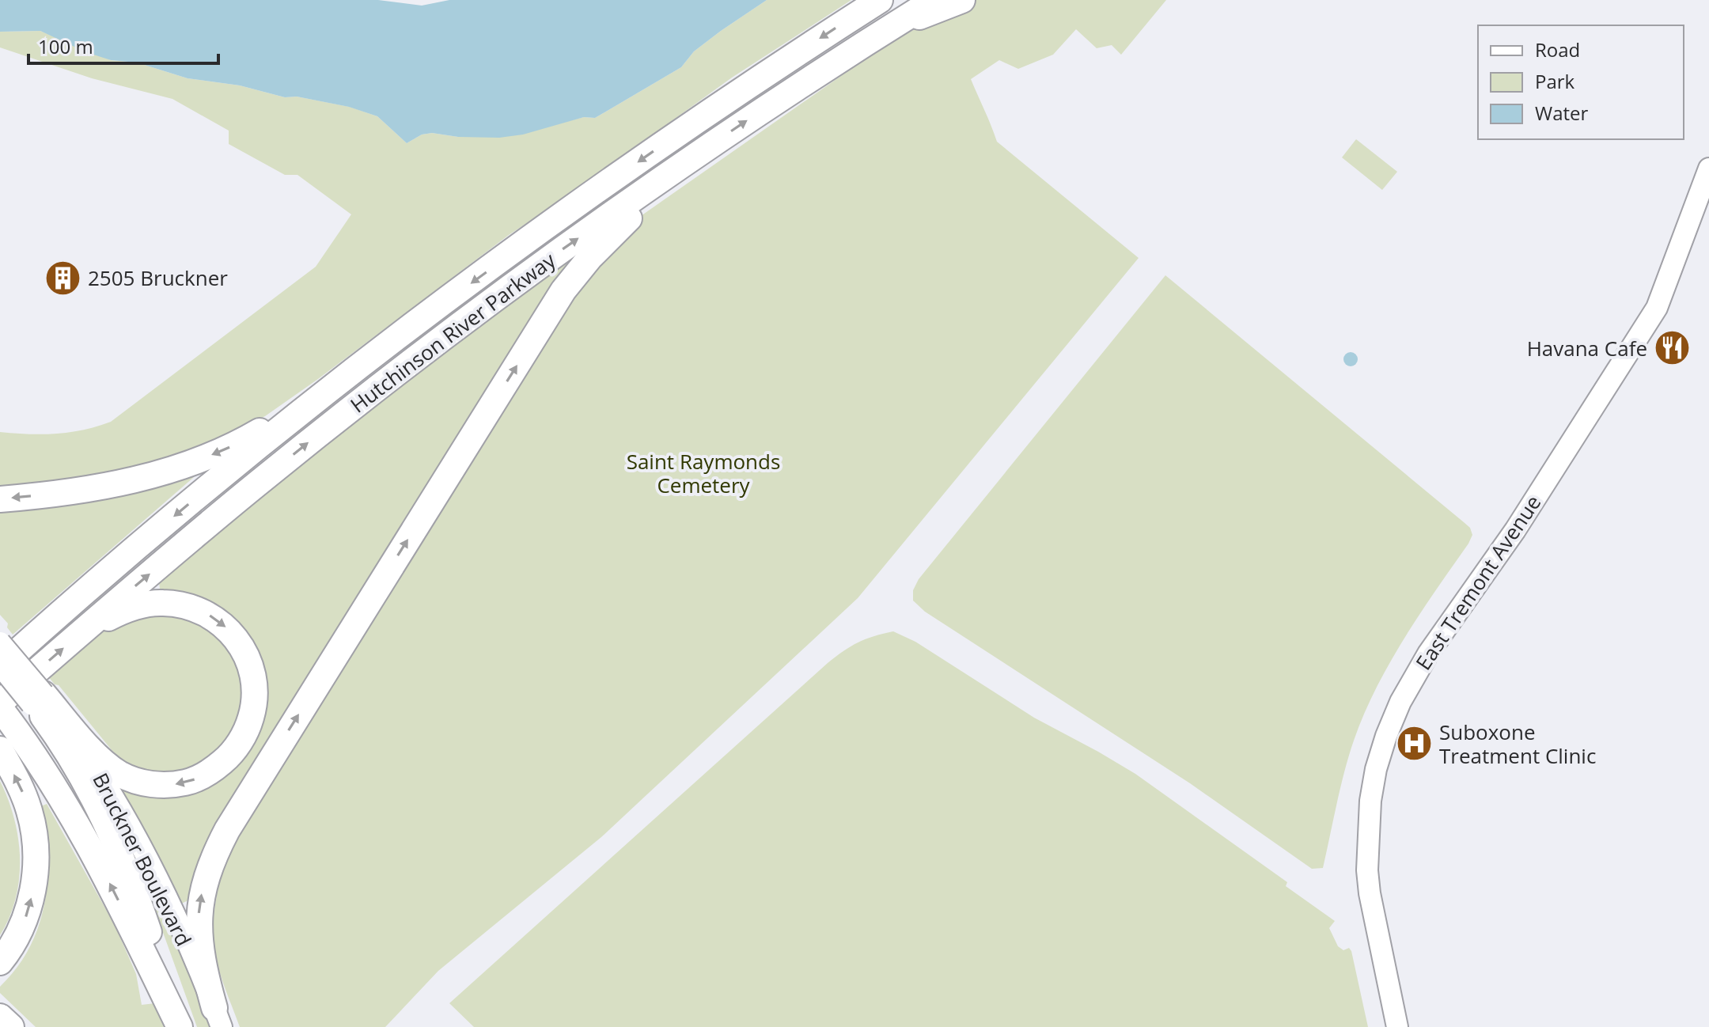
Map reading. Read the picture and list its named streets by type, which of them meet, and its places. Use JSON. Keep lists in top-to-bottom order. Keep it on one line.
{"streets":{"highway":["Hutchinson River Parkway"],"main road":["East Tremont Avenue","Bruckner Boulevard"]},"parks":["Saint Raymonds Cemetery"],"places":{"building":["2505 Bruckner"],"restaurant":["Havana Cafe"],"hospital":["Suboxone Treatment Clinic"]},"legend":["Road","Park","Water"],"scale_bar":"100 m"}
